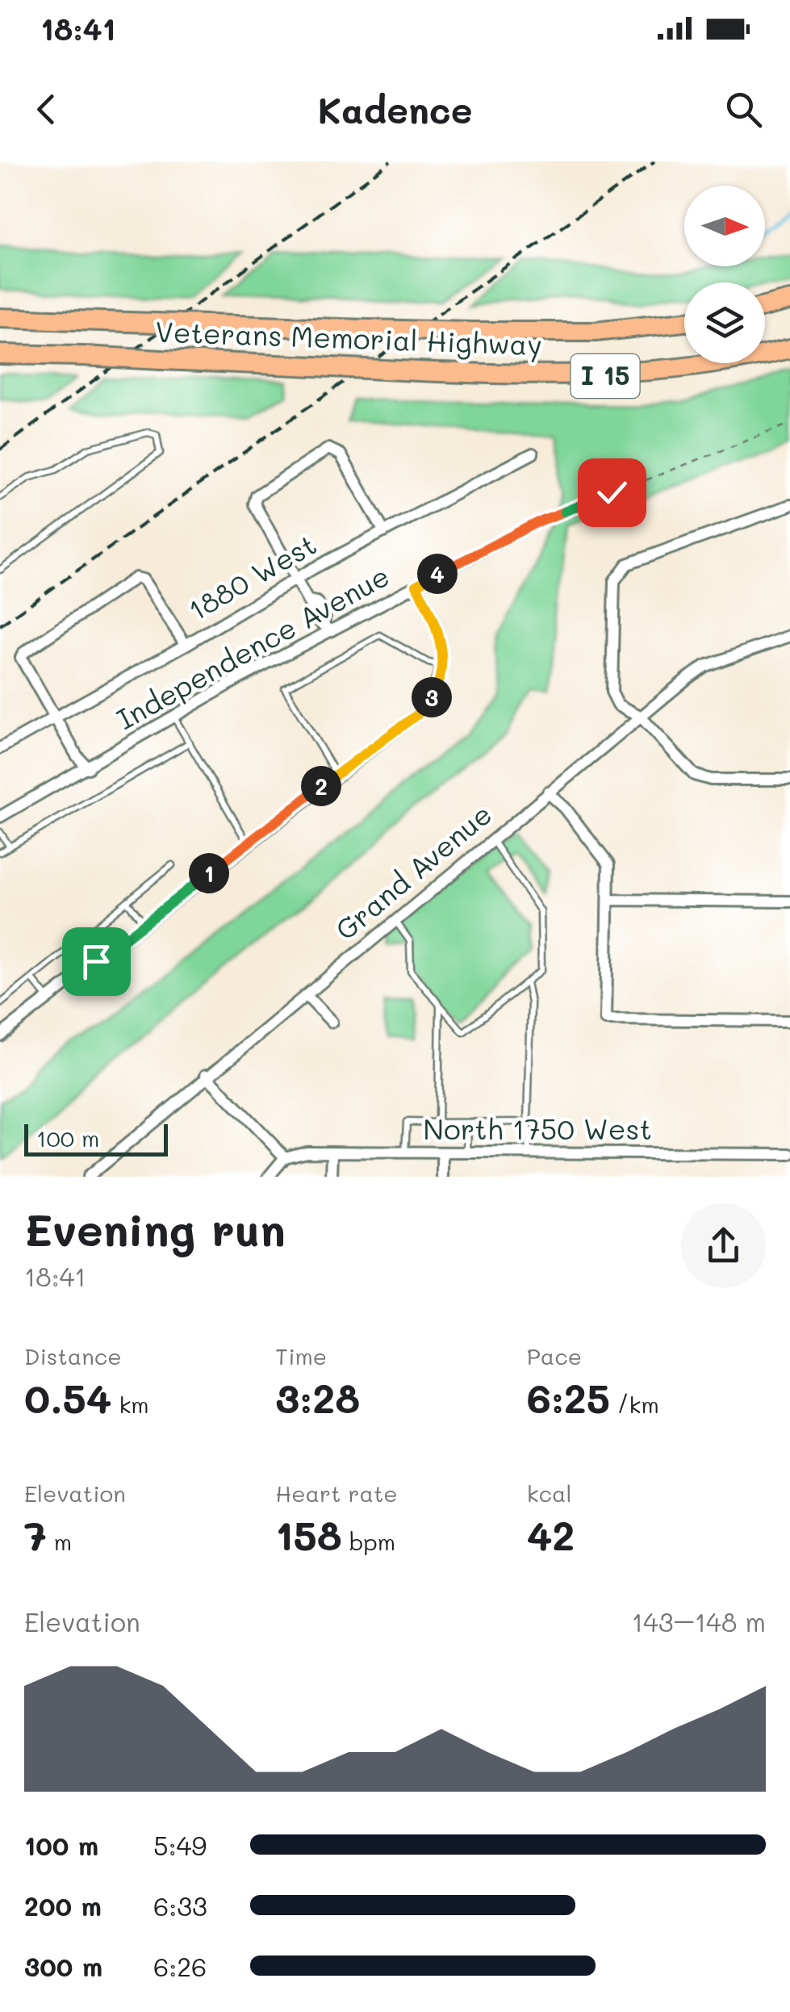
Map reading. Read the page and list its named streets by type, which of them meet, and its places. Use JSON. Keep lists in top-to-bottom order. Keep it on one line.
{"streets":{"highway":["Veterans Memorial Highway","I 15"],"street":["1880 West","Independence Avenue","Grand Avenue","North 1750 West"]},"scale_bar":"100 m","north":"right","page":{"status":"18:41","header":"Kadence","pins":["4","3","2","1"],"scale":"100 m","heading":["Evening run","18:41"],"stats":[["Distance","0.54 km"],["Time","3:28"],["Pace","6:25 /km"],["Elevation","7 m"],["Heart rate","158 bpm"],["kcal","42"]],"chart":["Elevation","143–148 m"],"list":[{"name":"100 m","note":"5:49"},{"name":"200 m","note":"6:33"},{"name":"300 m","note":"6:26"}]}}
